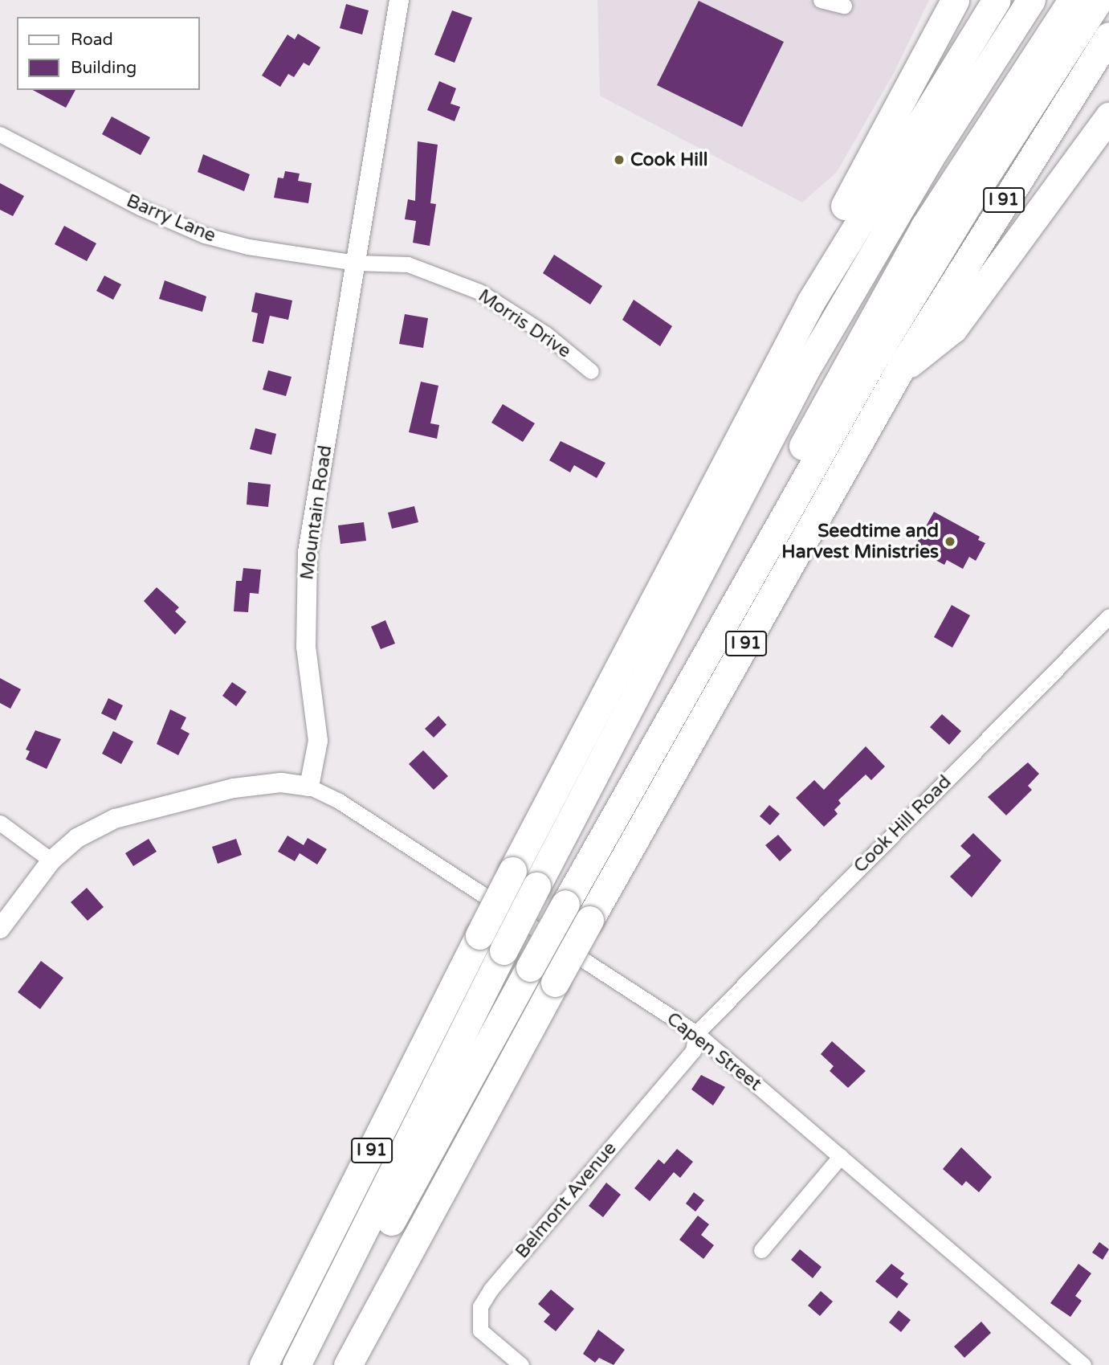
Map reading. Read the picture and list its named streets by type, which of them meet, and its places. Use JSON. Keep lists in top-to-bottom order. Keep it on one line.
{"streets":{"highway":["I 91"],"street":["Barry Lane","Morris Drive","Mountain Road","Cook Hill Road","Capen Street","Belmont Avenue"]},"crossings":[["Barry Lane","Morris Drive"],["Barry Lane","Mountain Road"],["Morris Drive","Mountain Road"],["Mountain Road","Capen Street"],["Cook Hill Road","Capen Street"],["Cook Hill Road","Belmont Avenue"],["Capen Street","Belmont Avenue"]],"places":["Cook Hill","Seedtime and Harvest Ministries"],"legend":["Road","Building"]}
